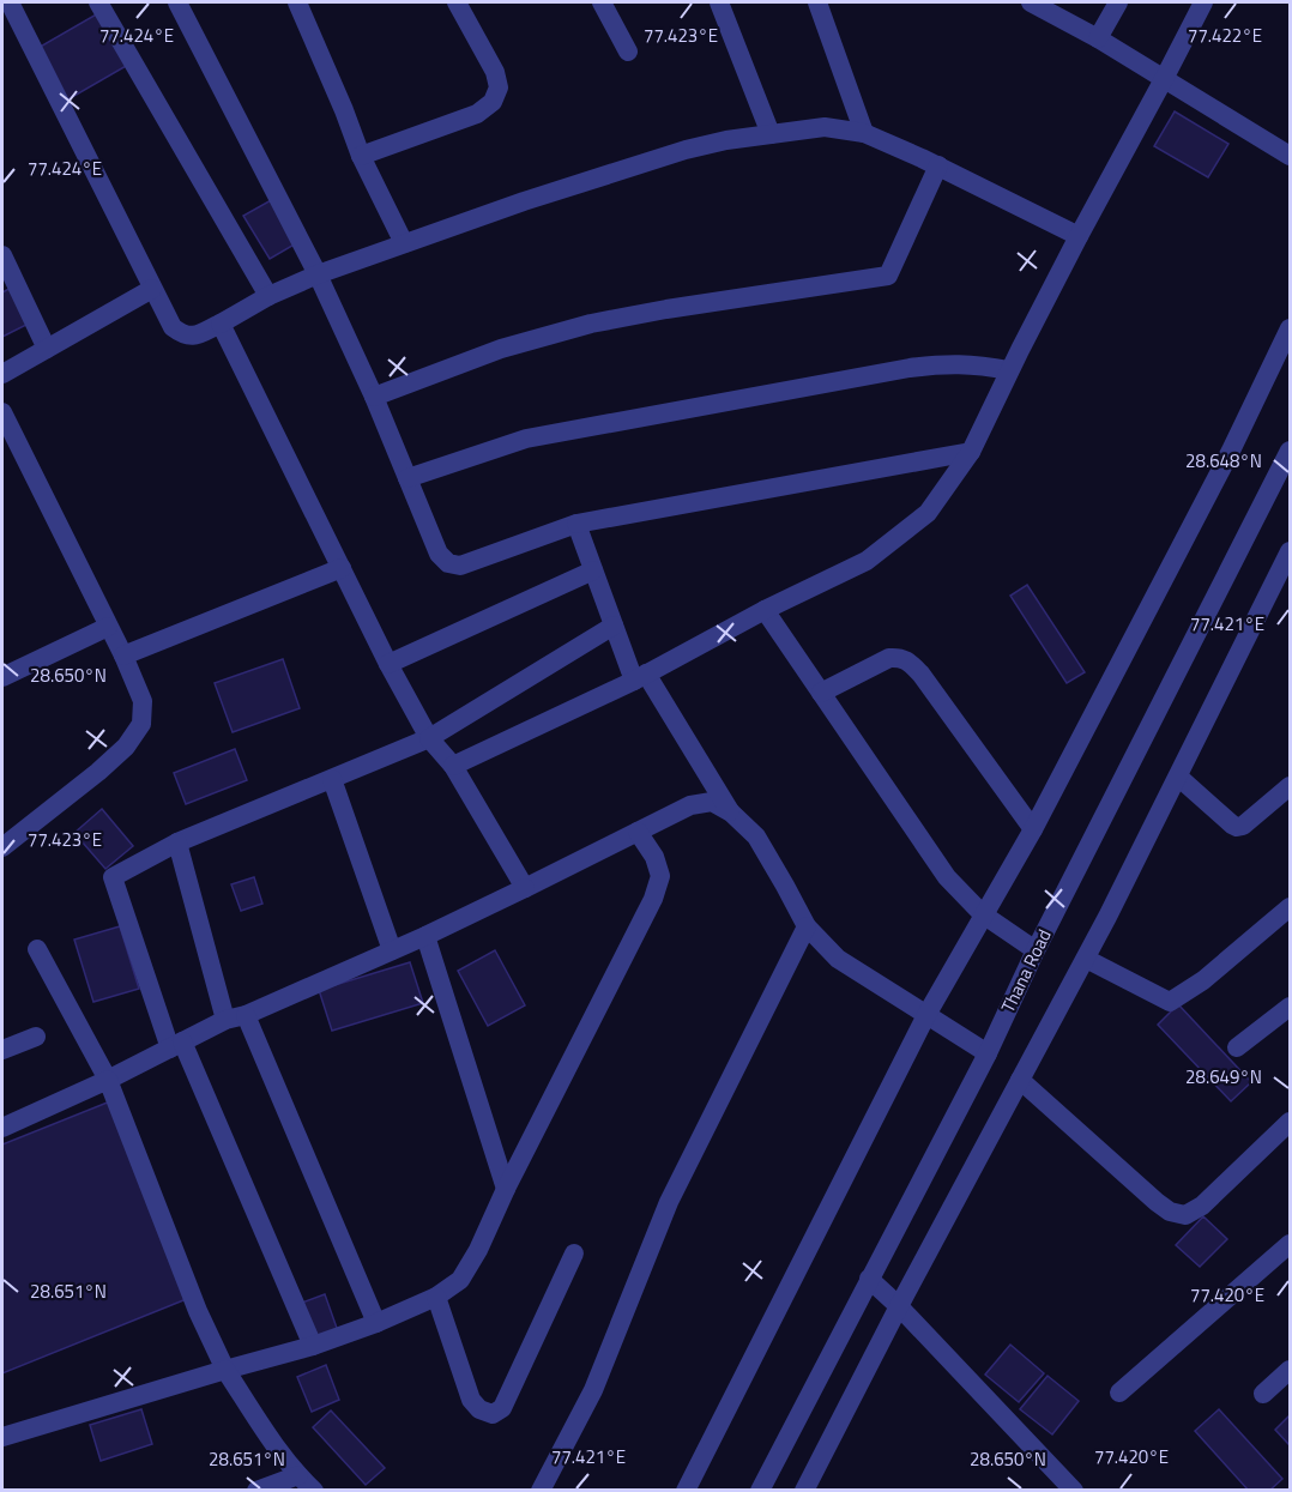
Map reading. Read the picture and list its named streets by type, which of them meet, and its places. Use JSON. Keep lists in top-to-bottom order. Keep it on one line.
{"streets":{"street":["Thana Road"]},"coordinates":["77.424°E","77.423°E","77.422°E","28.648°N","77.421°E","28.650°N","28.649°N","28.651°N","77.420°E"]}
